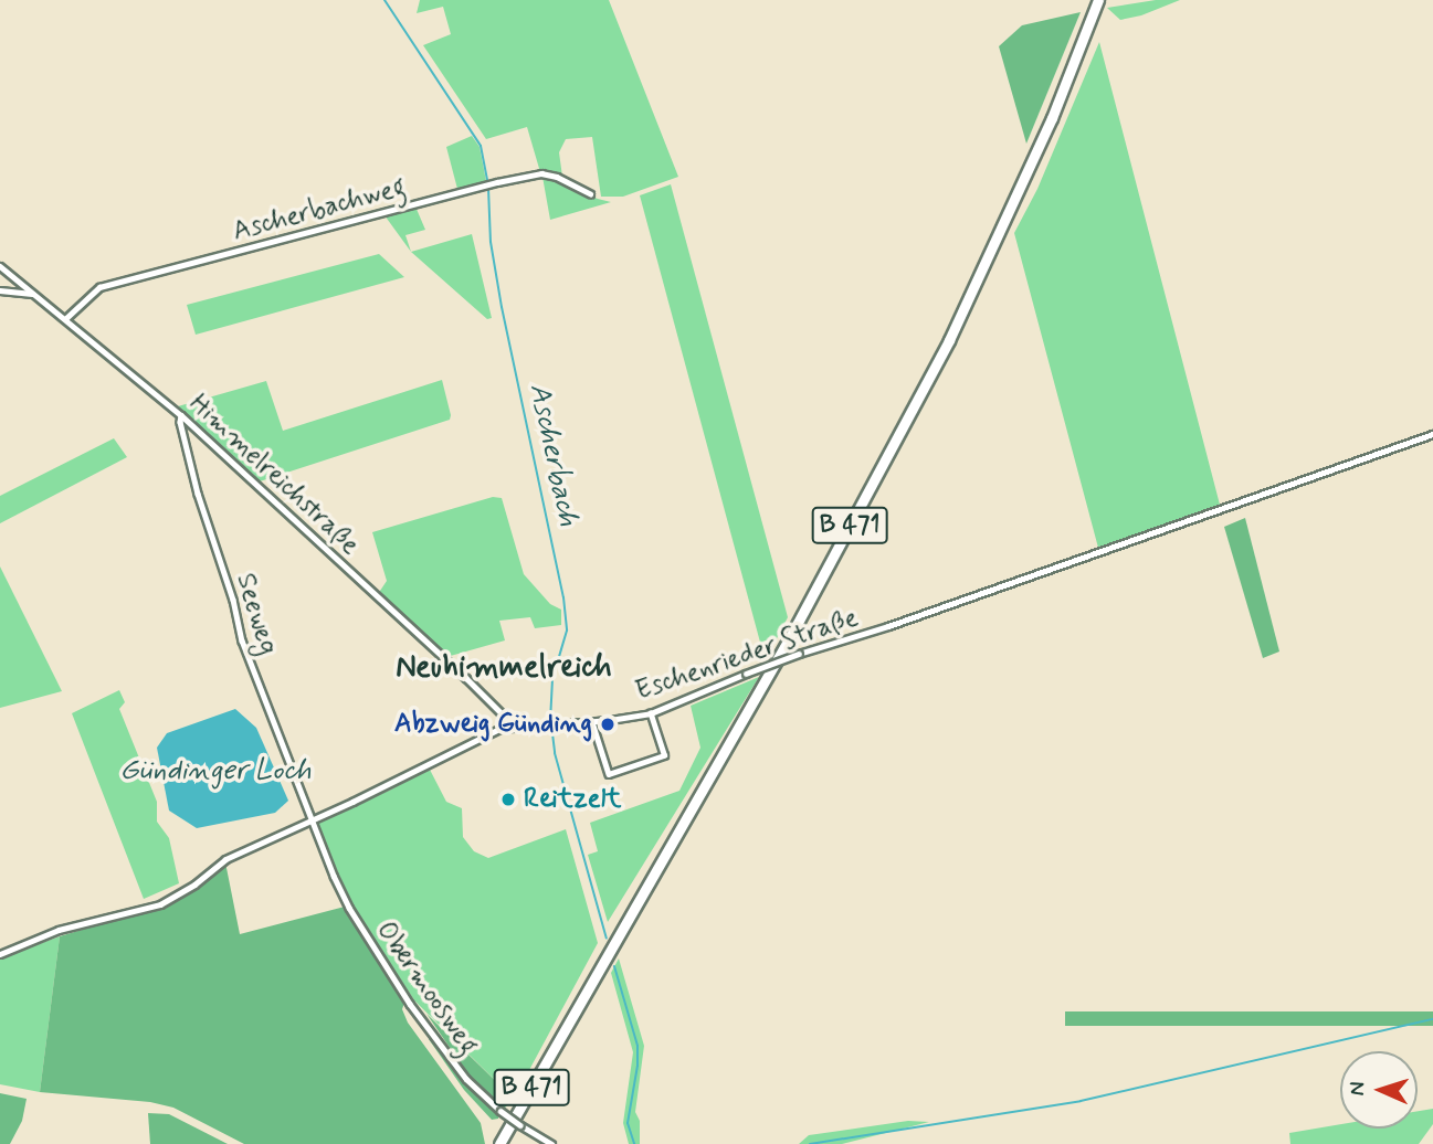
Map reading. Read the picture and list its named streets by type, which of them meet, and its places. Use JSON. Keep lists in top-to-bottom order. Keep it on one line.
{"streets":{"highway":["B 471"],"street":["Ascherbachweg","Himmelreichstraße","Seeweg","Eschenrieder Straße","Obermoosweg"]},"crossings":[["Ascherbachweg","Himmelreichstraße"],["Himmelreichstraße","Seeweg"],["Himmelreichstraße","Eschenrieder Straße"],["Seeweg","Eschenrieder Straße"],["Seeweg","Obermoosweg"],["Eschenrieder Straße","Obermoosweg"]],"districts":["Neuhimmelreich"],"water":["Ascherbach","Gündinger Loch"],"places":["Abzweig Günding","Reitzelt"],"north":"left"}
